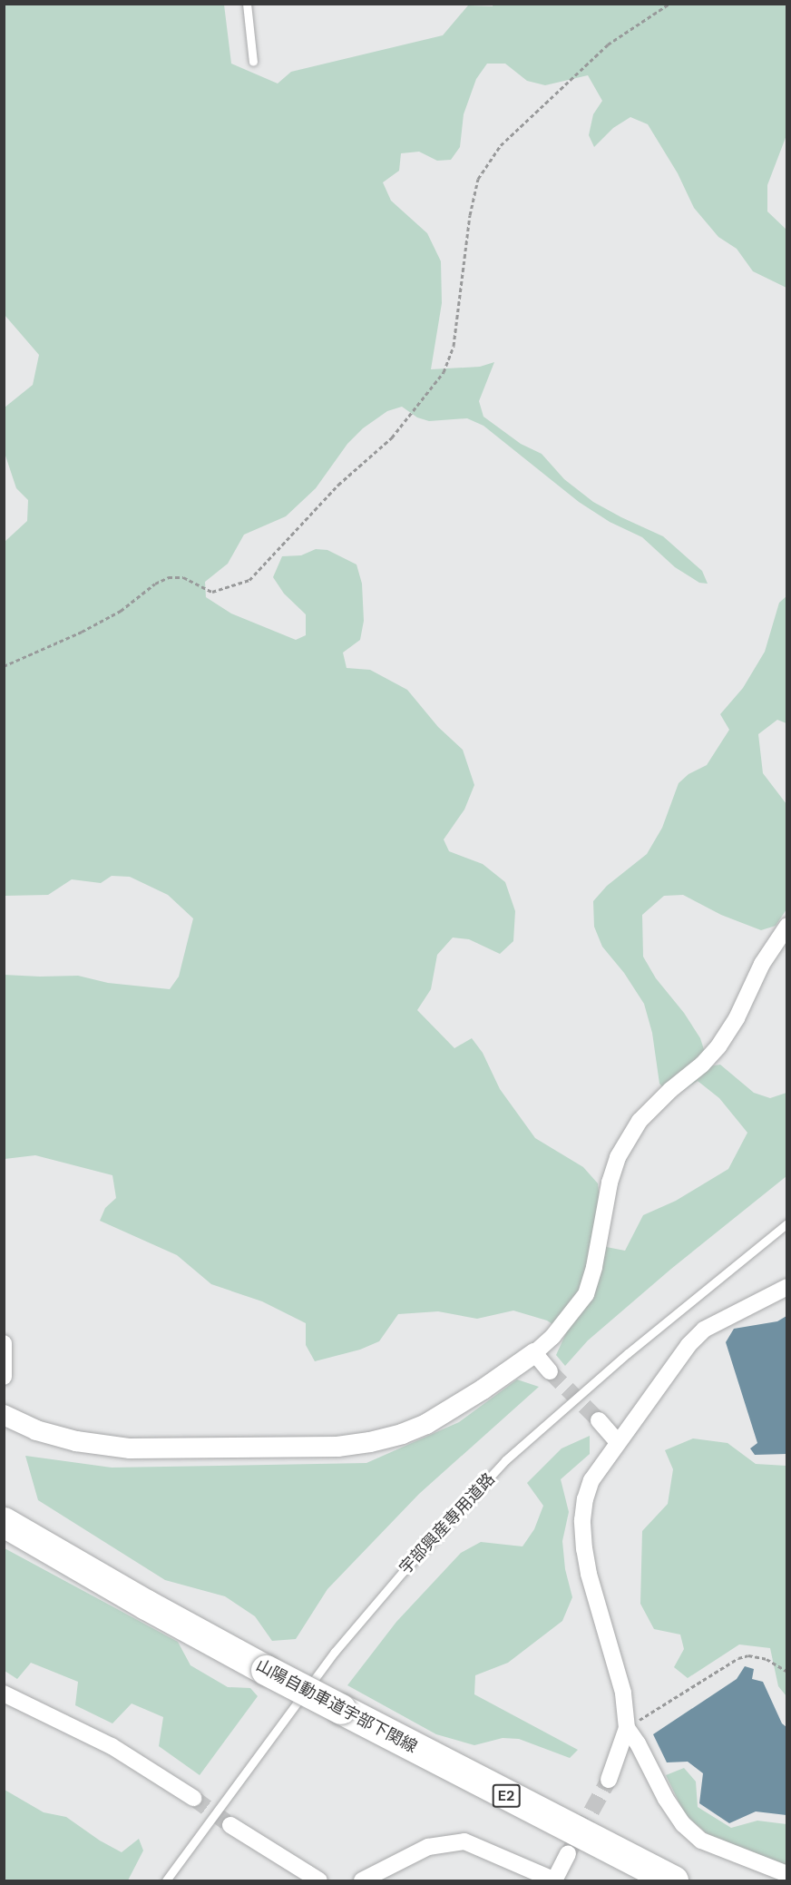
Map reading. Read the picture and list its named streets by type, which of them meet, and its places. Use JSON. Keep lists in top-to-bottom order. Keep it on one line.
{"streets":{"highway":["山陽自動車道宇部下関線","E2"],"lane":["宇部興産専用道路"]}}
